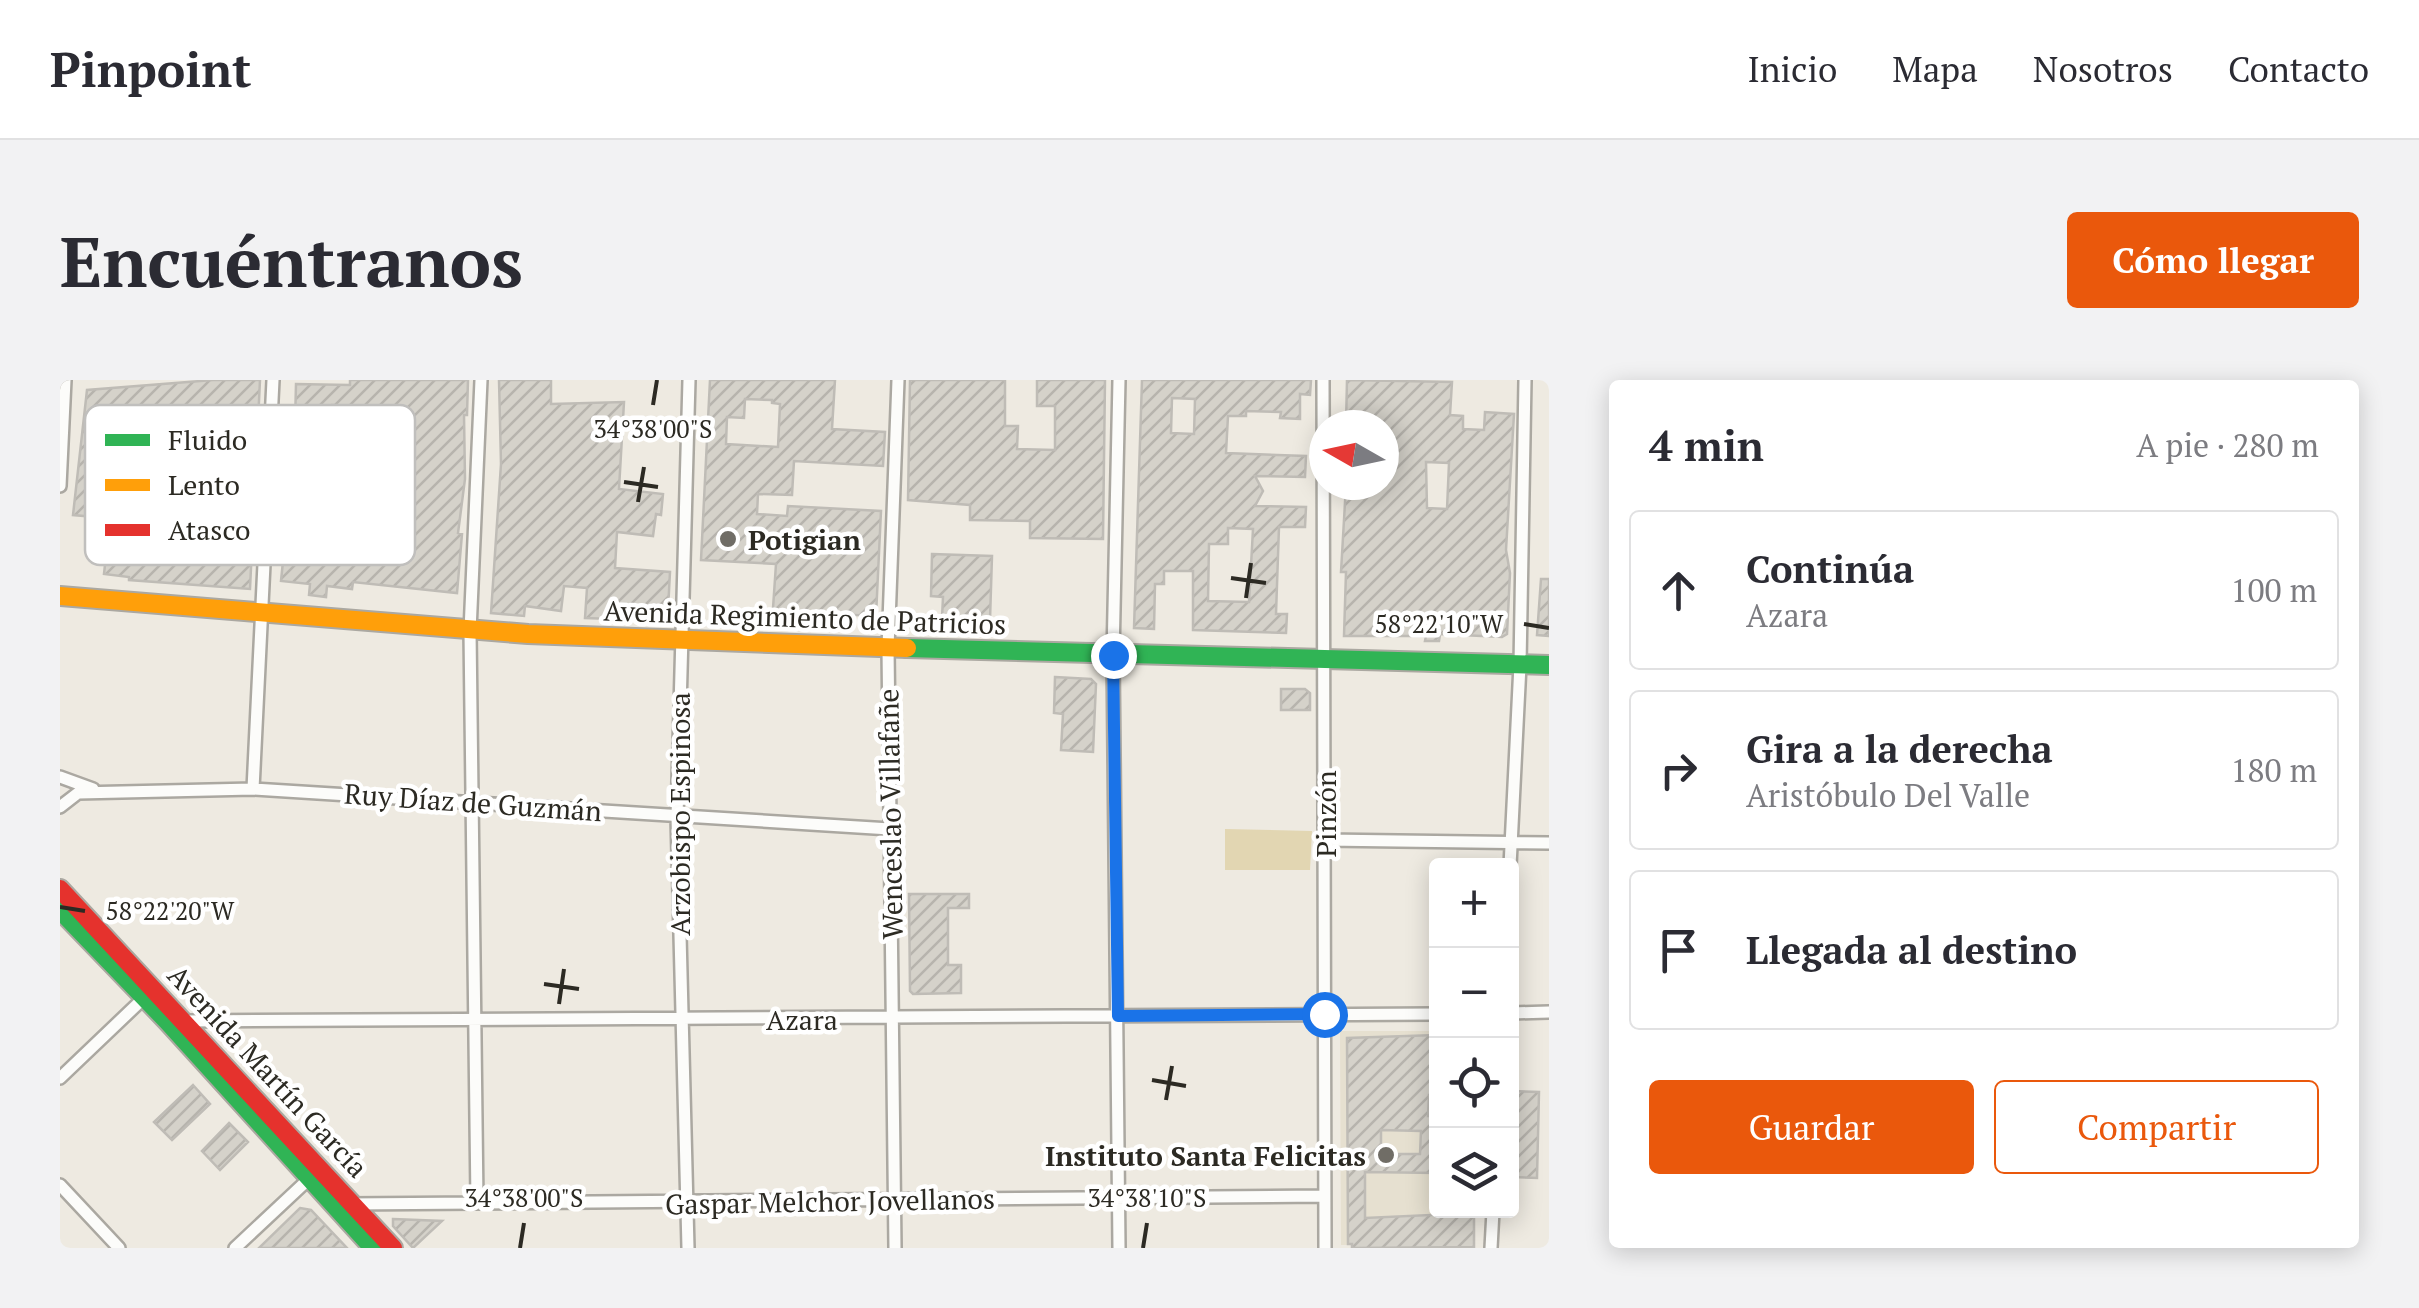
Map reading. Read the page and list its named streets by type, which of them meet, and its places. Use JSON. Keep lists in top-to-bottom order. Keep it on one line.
{"streets":{"main road":["Avenida Regimiento de Patricios","Avenida Martín García"],"street":["Ruy Díaz de Guzmán","Arzobispo Espinosa","Wenceslao Villafañe","Pinzón","Azara","Gaspar Melchor Jovellanos"]},"crossings":[["Avenida Regimiento de Patricios","Arzobispo Espinosa"],["Avenida Regimiento de Patricios","Wenceslao Villafañe"],["Avenida Regimiento de Patricios","Pinzón"],["Ruy Díaz de Guzmán","Arzobispo Espinosa"],["Ruy Díaz de Guzmán","Wenceslao Villafañe"],["Arzobispo Espinosa","Azara"],["Arzobispo Espinosa","Gaspar Melchor Jovellanos"],["Wenceslao Villafañe","Azara"],["Wenceslao Villafañe","Gaspar Melchor Jovellanos"],["Pinzón","Azara"],["Pinzón","Gaspar Melchor Jovellanos"],["Azara","Avenida Martín García"],["Avenida Martín García","Gaspar Melchor Jovellanos"]],"places":["Potigian","Instituto Santa Felicitas"],"legend":["Fluido","Lento","Atasco"],"north":"left","page":{"header":"Pinpoint","nav":["Inicio","Mapa","Nosotros","Contacto"],"buttons":["Cómo llegar",["Guardar","Compartir"]],"title":"Encuéntranos","heading":["4 min","A pie · 280 m"],"list":[["Continúa","Azara","100 m"],["Gira a la derecha","Aristóbulo Del Valle","180 m"],"Llegada al destino"],"map_buttons":["+","−"]},"coordinates":["34°38'00\"S","58°22'10\"W","58°22'20\"W","34°38'10\"S"]}
